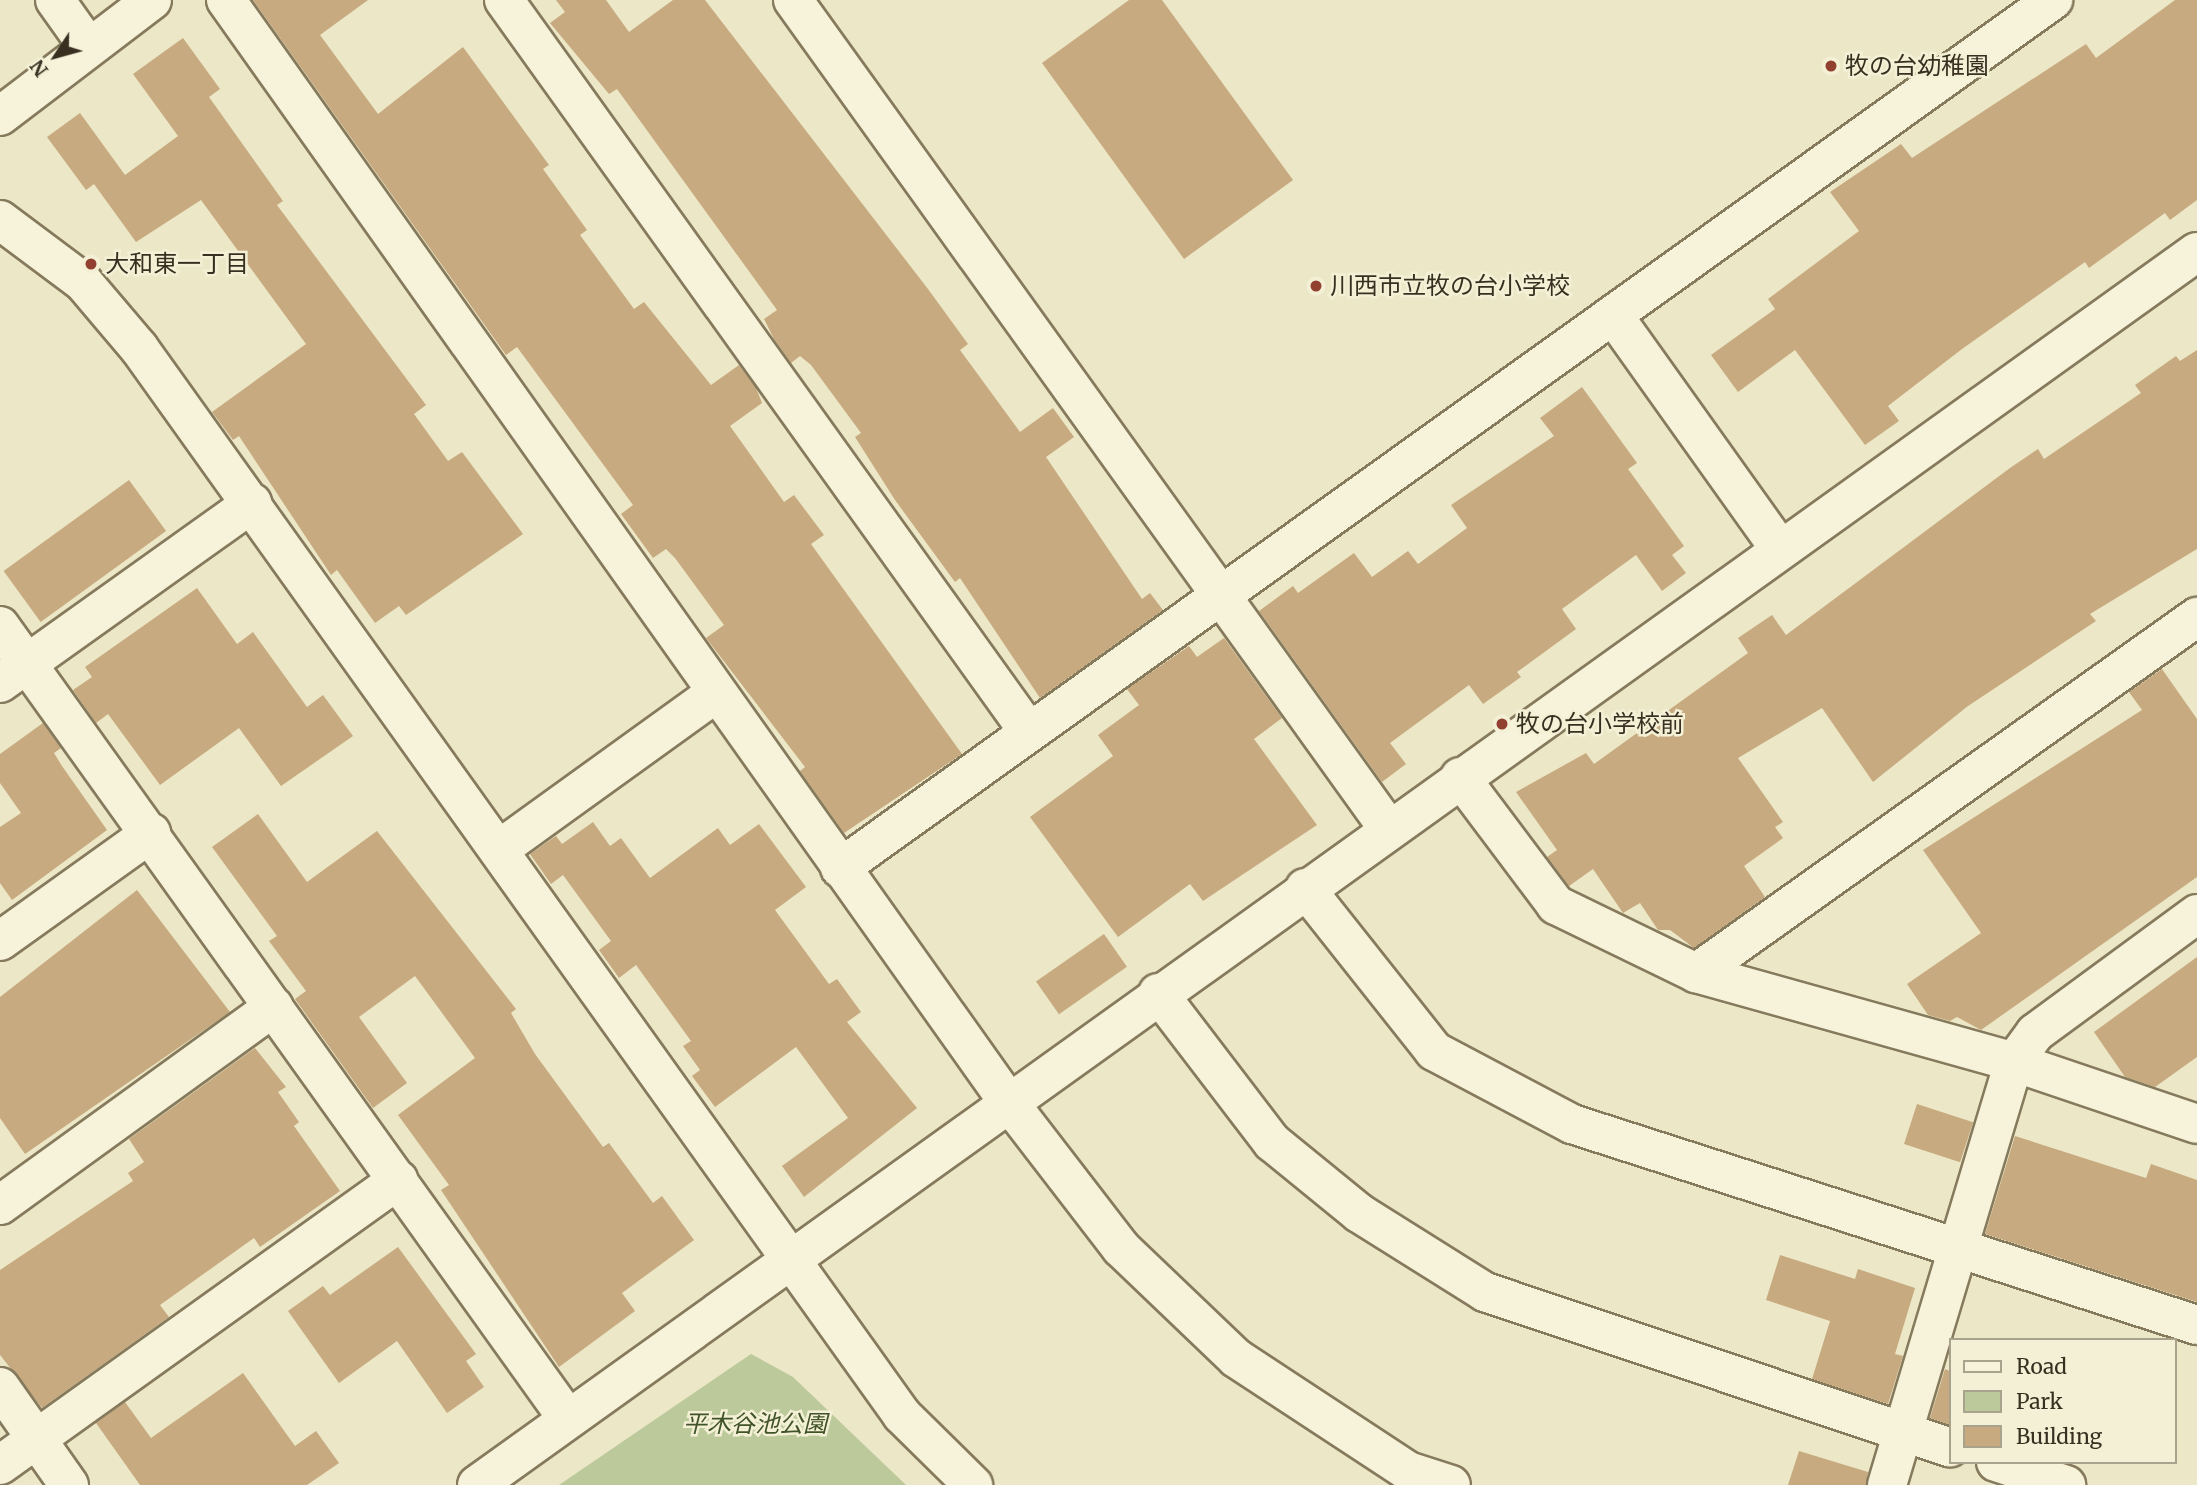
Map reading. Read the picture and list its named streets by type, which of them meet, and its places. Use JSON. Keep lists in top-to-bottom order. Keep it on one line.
{"parks":["平木谷池公園"],"places":["牧の台幼稚園","大和東一丁目","川西市立牧の台小学校","牧の台小学校前"],"legend":["Road","Park","Building"],"north":"bottom left"}
